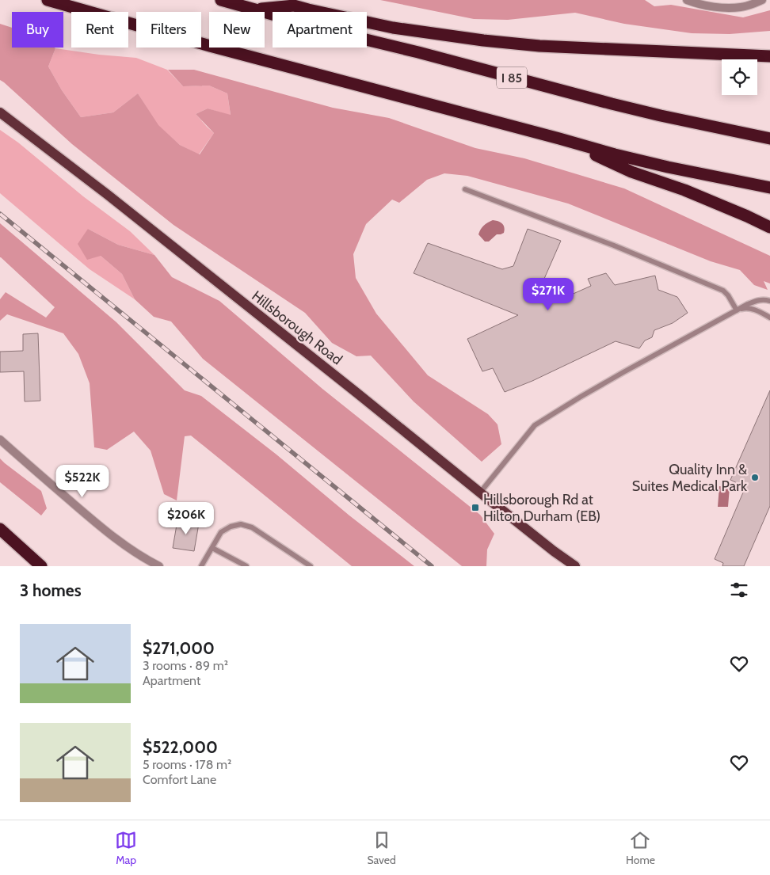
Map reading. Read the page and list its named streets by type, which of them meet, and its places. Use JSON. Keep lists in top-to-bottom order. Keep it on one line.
{"streets":{"highway":["I 85"],"main road":["Hillsborough Road"]},"places":{"other":["Quality Inn & Suites Medical Park"],"transit":["Hillsborough Rd at Hilton Durham (EB)"]},"page":{"chip":["Buy","Rent","Filters","New","Apartment"],"price":["$271K","$522K","$206K"],"heading":"3 homes","list":[{"name":"$271,000","note":"3 rooms · 89 m² · Apartment"},{"name":"$522,000","note":"5 rooms · 178 m² · Comfort Lane"}],"tabs":["Map","Saved","Home"]}}
